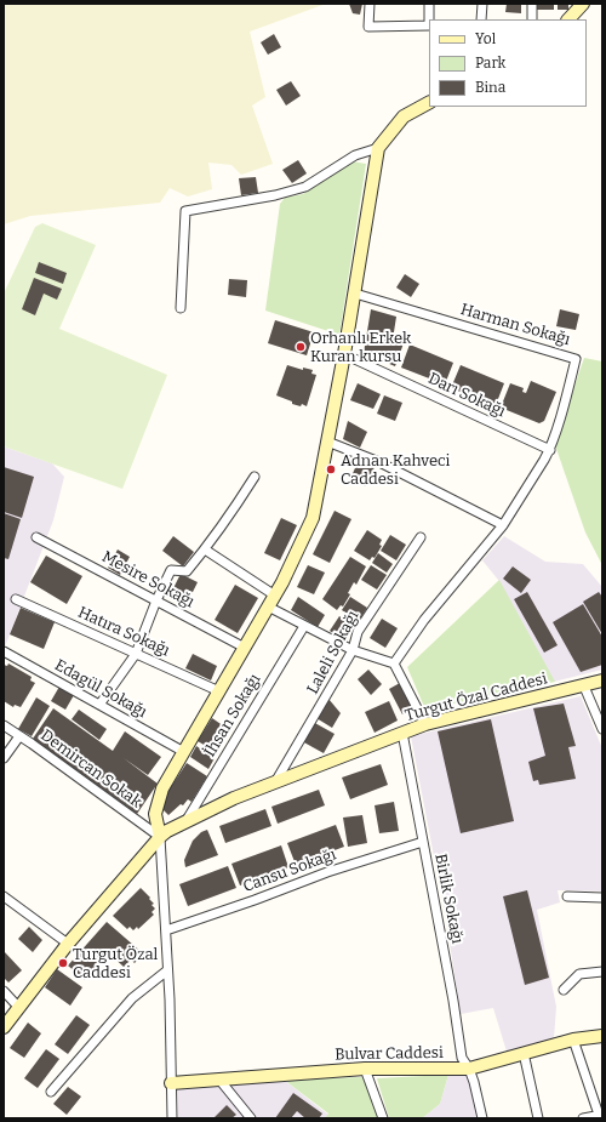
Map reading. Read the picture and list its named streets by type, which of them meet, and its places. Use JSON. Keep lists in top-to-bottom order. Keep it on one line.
{"streets":{"street":["Harman Sokağı","Darı Sokağı","Mesire Sokağı","Hatıra Sokağı","Laleli Sokağı","Edagül Sokağı","Turgut Özal Caddesi","İhsan Sokağı","Demircan Sokak","Cansu Sokağı","Birlik Sokağı","Bulvar Caddesi"]},"crossings":[["Harman Sokağı","Darı Sokağı"],["Laleli Sokağı","Turgut Özal Caddesi"],["Turgut Özal Caddesi","İhsan Sokağı"],["Turgut Özal Caddesi","Demircan Sokak"],["Turgut Özal Caddesi","Birlik Sokağı"],["Cansu Sokağı","Birlik Sokağı"],["Birlik Sokağı","Bulvar Caddesi"]],"places":["Orhanlı Erkek Kuran kursu","Adnan Kahveci Caddesi","Turgut Özal Caddesi"],"legend":["Yol","Park","Bina"]}
